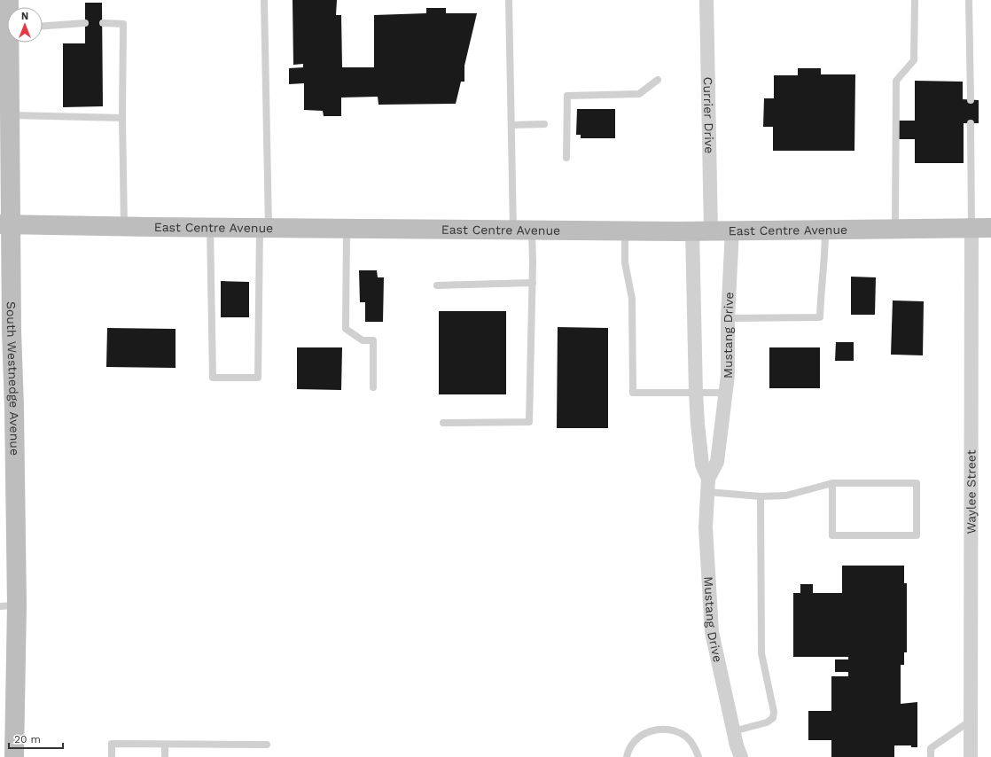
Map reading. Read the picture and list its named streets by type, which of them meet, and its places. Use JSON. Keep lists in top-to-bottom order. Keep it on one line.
{"streets":{"main road":["East Centre Avenue","South Westnedge Avenue"],"street":["Currier Drive","Mustang Drive","Waylee Street"]},"crossings":[["Currier Drive","East Centre Avenue"],["Currier Drive","Mustang Drive"],["East Centre Avenue","Mustang Drive"],["East Centre Avenue","South Westnedge Avenue"],["East Centre Avenue","Waylee Street"]],"scale_bar":"20 m","north":"top"}
